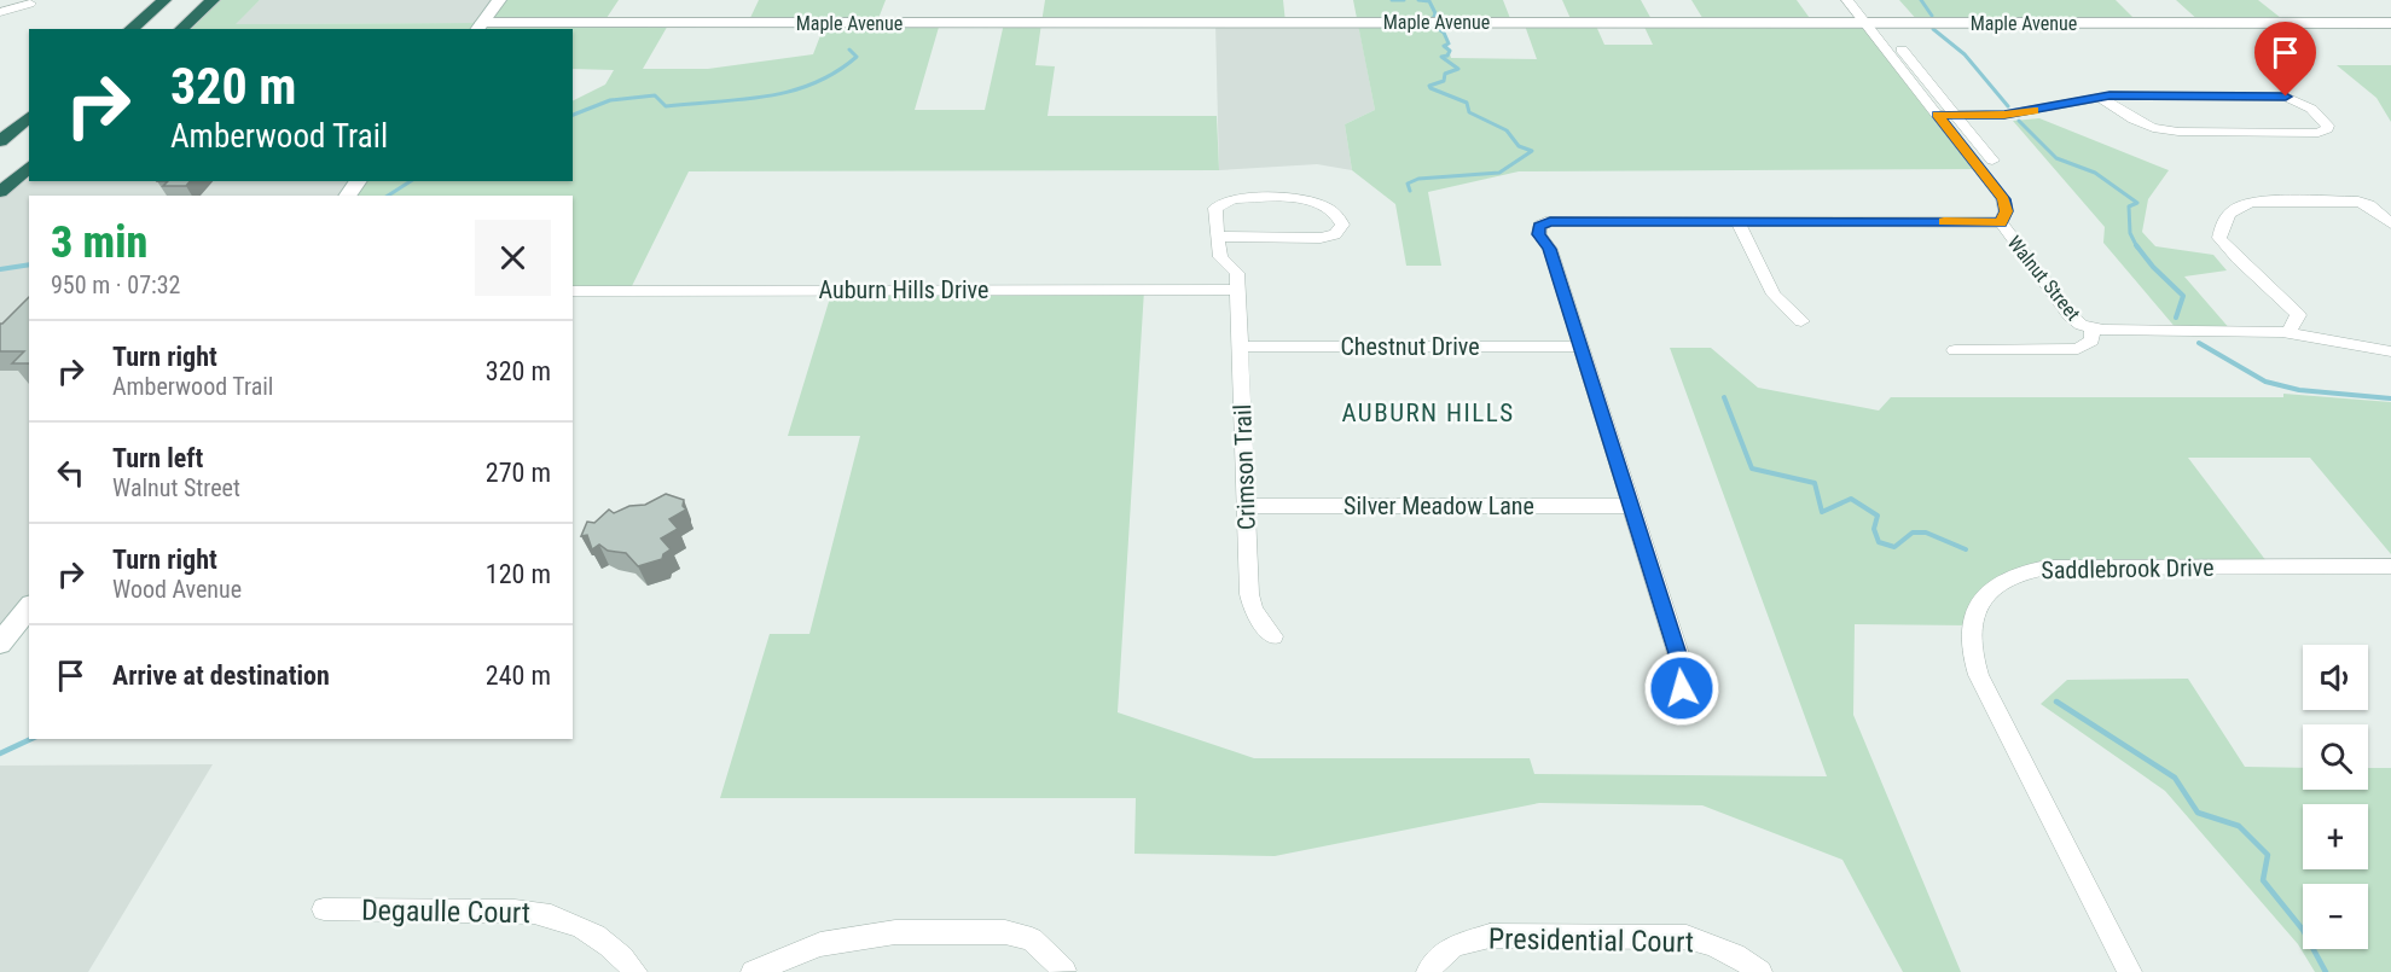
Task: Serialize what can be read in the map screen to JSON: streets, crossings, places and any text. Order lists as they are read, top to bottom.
{
  "streets": {
    "street": [
      "Maple Avenue",
      "Walnut Street",
      "Auburn Hills Drive",
      "Chestnut Drive",
      "Crimson Trail",
      "Silver Meadow Lane",
      "Saddlebrook Drive",
      "Degaulle Court",
      "Presidential Court"
    ]
  },
  "crossings": [
    ["Maple Avenue", "Walnut Street"],
    ["Auburn Hills Drive", "Crimson Trail"],
    ["Chestnut Drive", "Crimson Trail"],
    ["Crimson Trail", "Silver Meadow Lane"]
  ],
  "districts": ["AUBURN HILLS"],
  "page": {
    "turn": ["320 m", "Amberwood Trail"],
    "heading": ["3 min", "950 m · 07:32"],
    "list": [
      {
        "name": "Turn right",
        "note": "Amberwood Trail",
        "value": "320 m"
      },
      {
        "name": "Turn left",
        "note": "Walnut Street",
        "value": "270 m"
      },
      {
        "name": "Turn right",
        "note": "Wood Avenue",
        "value": "120 m"
      },
      {
        "name": "Arrive at destination",
        "value": "240 m"
      }
    ],
    "map_buttons": ["+", "−"]
  }
}
